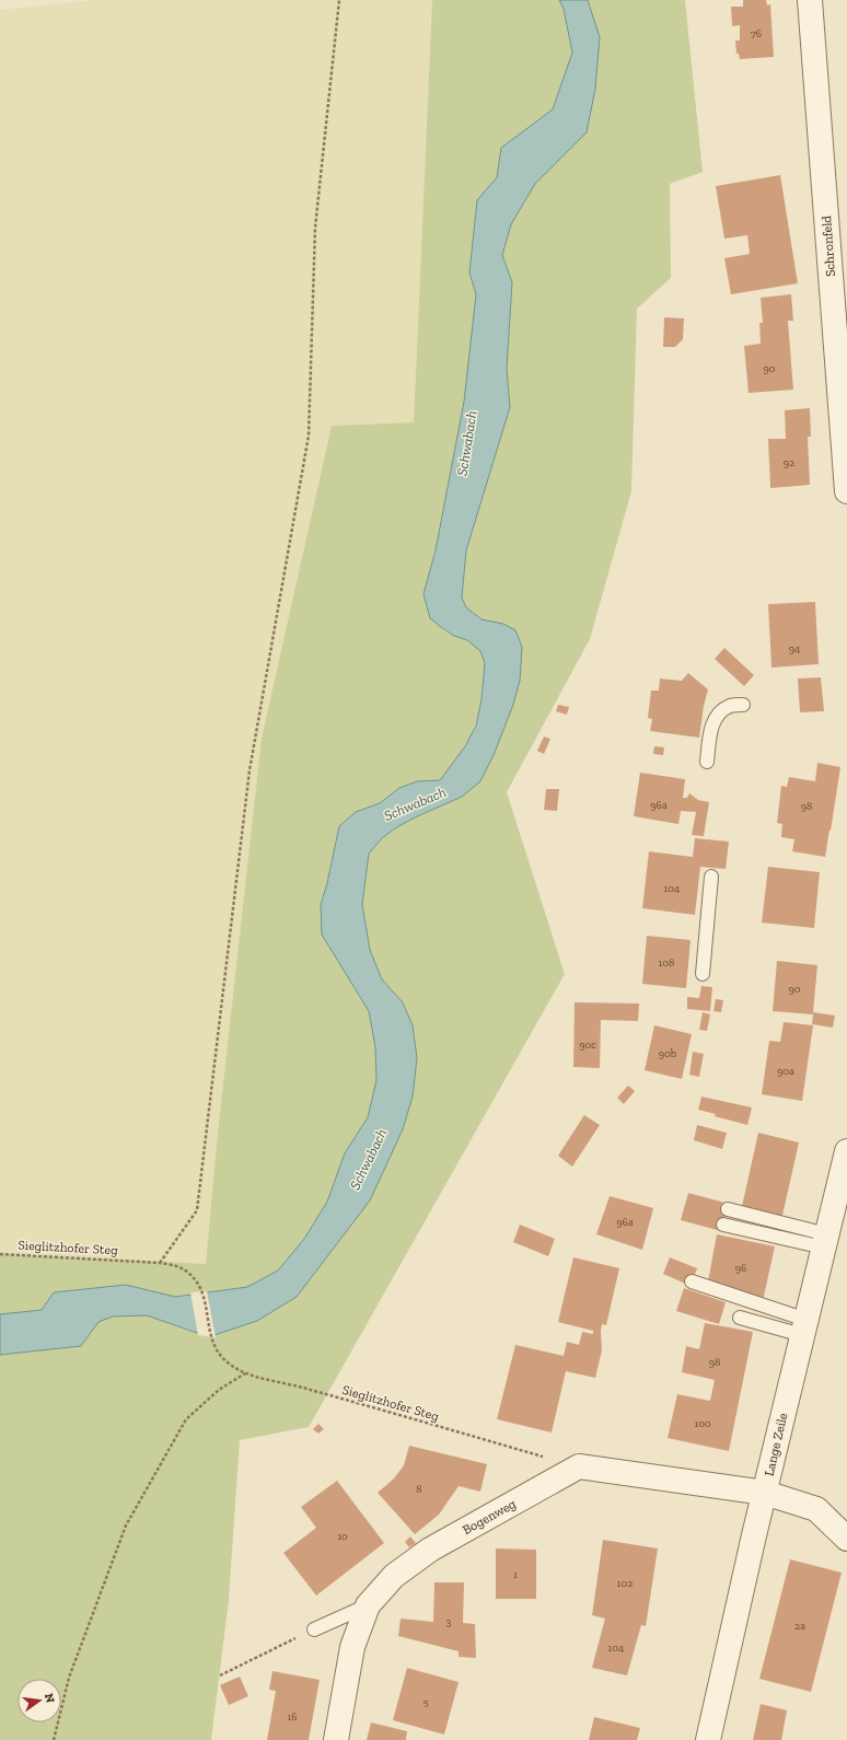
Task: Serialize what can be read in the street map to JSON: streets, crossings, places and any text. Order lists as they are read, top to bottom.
{
  "streets": {
    "street": ["Schronfeld", "Lange Zeile", "Bogenweg"],
    "path": ["Sieglitzhofer Steg"]
  },
  "crossings": [
    ["Sieglitzhofer Steg", "Bogenweg"]
  ],
  "water": ["Schwabach"],
  "house_numbers": [
    "76",
    "90",
    "92",
    "94",
    "96a",
    "98",
    "104",
    "108",
    "90",
    "90c",
    "90b",
    "90a",
    "96a",
    "96",
    "98",
    "100",
    "8",
    "10",
    "1",
    "102",
    "3",
    "2a",
    "104",
    "5",
    "16"
  ],
  "north": "right"
}
